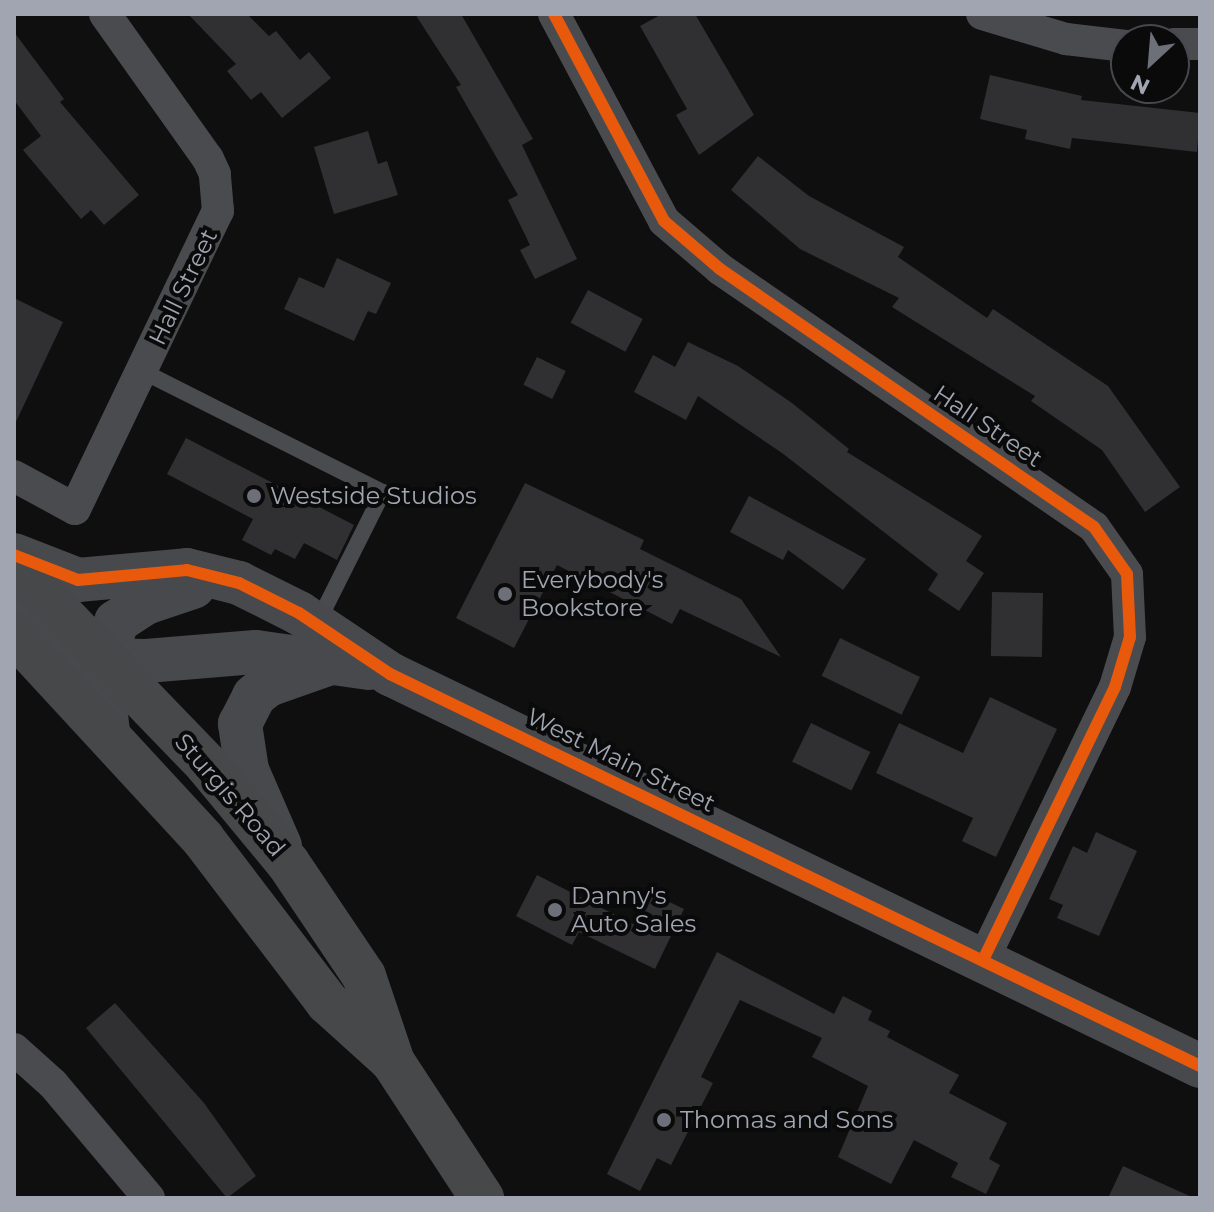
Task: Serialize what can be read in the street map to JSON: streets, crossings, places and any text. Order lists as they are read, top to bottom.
{
  "streets": {
    "main road": ["Sturgis Road"],
    "street": ["Hall Street", "West Main Street"]
  },
  "crossings": [
    ["Hall Street", "West Main Street"],
    ["West Main Street", "Sturgis Road"]
  ],
  "places": [
    "Westside Studios",
    "Everybody's Bookstore",
    "Danny's Auto Sales",
    "Thomas and Sons"
  ],
  "north": "bottom left"
}
